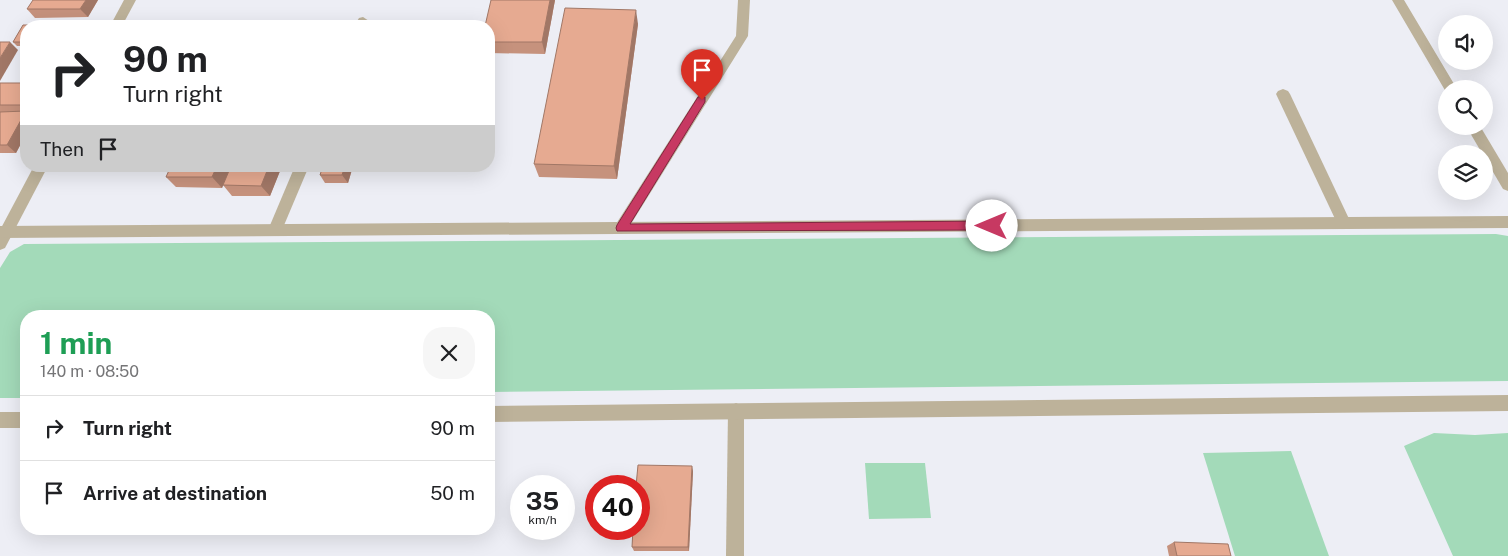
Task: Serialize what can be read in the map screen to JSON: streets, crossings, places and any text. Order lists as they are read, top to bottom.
{
  "page": {
    "turn": ["90 m", "Turn right"],
    "then": "Then",
    "heading": ["1 min", "140 m · 08:50"],
    "list": [
      {
        "name": "Turn right",
        "value": "90 m"
      },
      {
        "name": "Arrive at destination",
        "value": "50 m"
      }
    ],
    "speed": "35 km/h",
    "limit": "40"
  }
}
